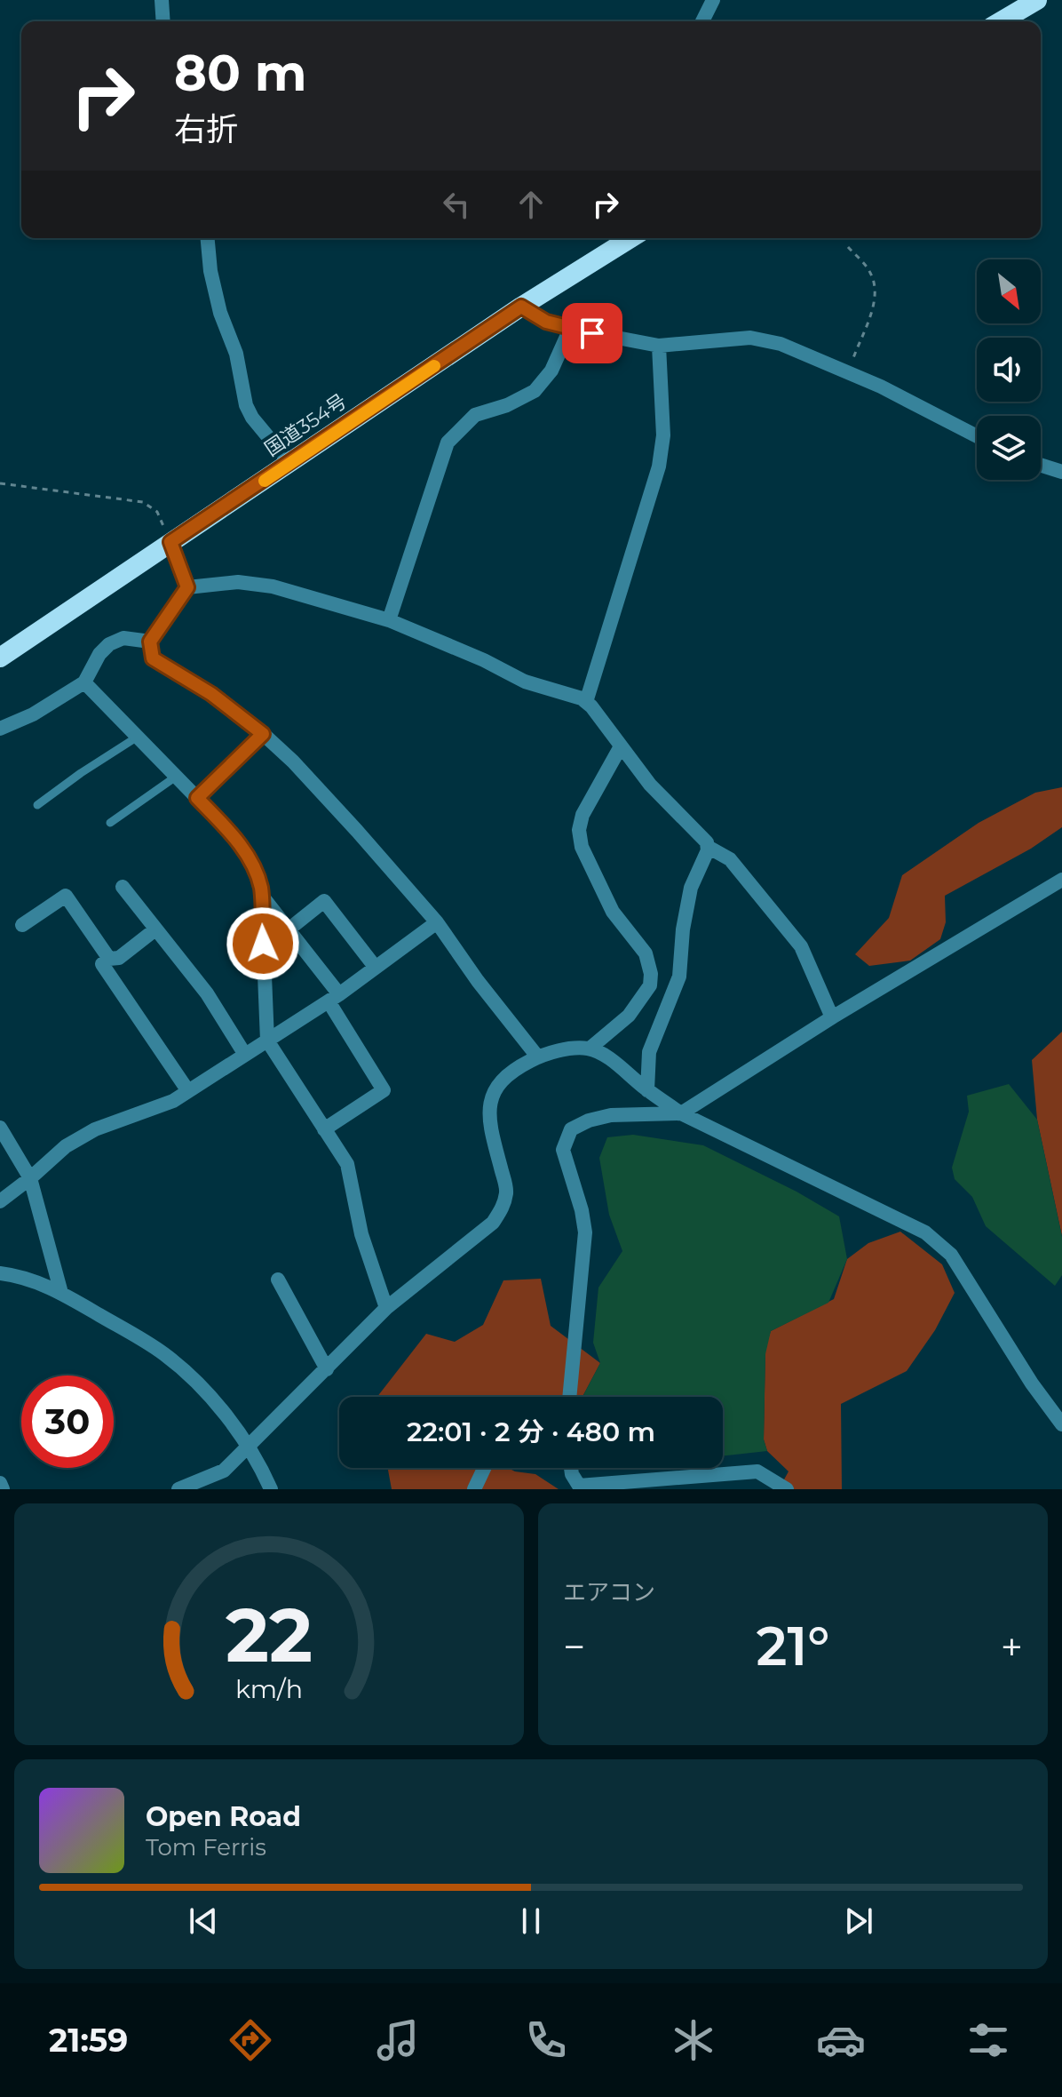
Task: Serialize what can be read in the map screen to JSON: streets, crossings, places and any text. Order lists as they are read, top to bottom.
{
  "streets": {
    "highway": ["国道354号"]
  },
  "north": "bottom right",
  "page": {
    "turn": ["80 m", "右折"],
    "limit": "30",
    "trip": "22:01 · 2 分 · 480 m",
    "tile": "エアコン",
    "heat": ["−", "21°", "+"],
    "song": ["Open Road", "Tom Ferris"],
    "tabs": "21:59",
    "gauge": ["22", "km/h"]
  }
}
